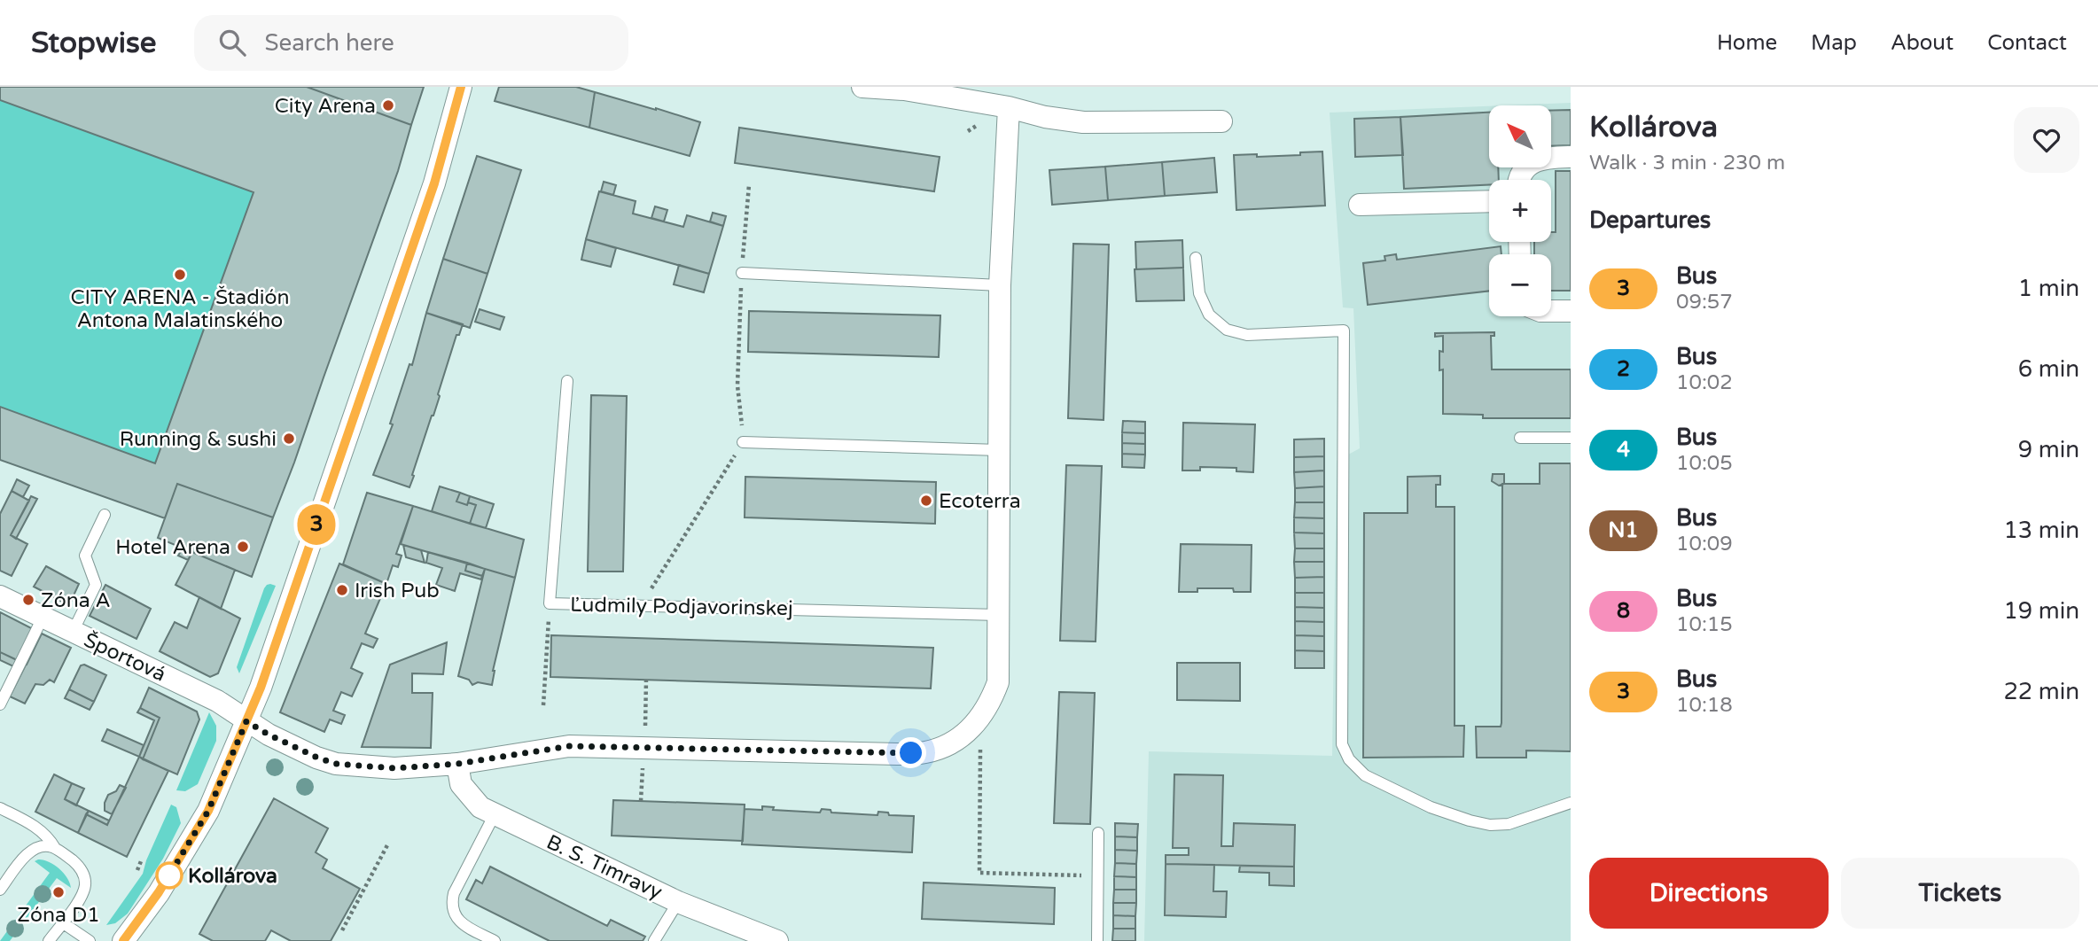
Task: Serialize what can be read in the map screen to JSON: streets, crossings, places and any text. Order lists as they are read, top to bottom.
{
  "streets": {
    "street": ["Športová", "B. S. Timravy"],
    "lane": ["Ľudmily Podjavorinskej"]
  },
  "places": [
    "City Arena",
    "CITY ARENA - Štadión Antona Malatinského",
    "Running & sushi",
    "Ecoterra",
    "Hotel Arena",
    "Irish Pub",
    "Zóna A",
    "Kollárova",
    "Zóna D1"
  ],
  "lines": ["bus line 3"],
  "north": "top left",
  "page": {
    "header": "Stopwise",
    "search": "Search here",
    "nav": [
      "Home",
      "Map",
      "About",
      "Contact"
    ],
    "on_map": "3",
    "heading": [
      ["Kollárova", "Walk · 3 min · 230 m"],
      "Departures"
    ],
    "map_buttons": ["+", "−"],
    "list": [
      {
        "mark": "3",
        "name": "Bus",
        "note": "09:57",
        "value": "1 min"
      },
      {
        "mark": "2",
        "name": "Bus",
        "note": "10:02",
        "value": "6 min"
      },
      {
        "mark": "4",
        "name": "Bus",
        "note": "10:05",
        "value": "9 min"
      },
      {
        "mark": "N1",
        "name": "Bus",
        "note": "10:09",
        "value": "13 min"
      },
      {
        "mark": "8",
        "name": "Bus",
        "note": "10:15",
        "value": "19 min"
      },
      {
        "mark": "3",
        "name": "Bus",
        "note": "10:18",
        "value": "22 min"
      }
    ],
    "buttons": ["Directions", "Tickets"]
  }
}
